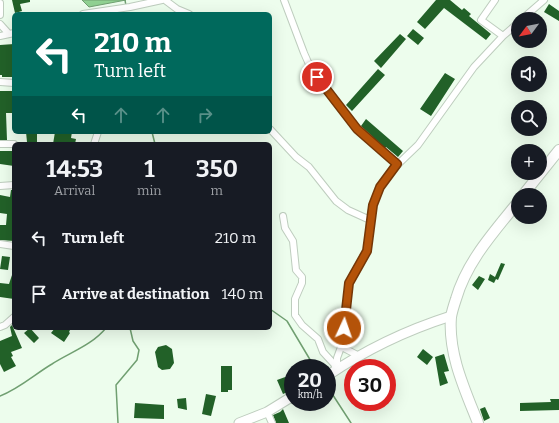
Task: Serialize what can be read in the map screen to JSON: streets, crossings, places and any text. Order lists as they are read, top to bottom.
{
  "north": "bottom left",
  "page": {
    "map_buttons": ["+", "−"],
    "turn": ["210 m", "Turn left"],
    "eta": [
      "14:53",
      "Arrival",
      "1",
      "min",
      "350",
      "m"
    ],
    "list": [
      {
        "name": "Turn left",
        "value": "210 m"
      },
      {
        "name": "Arrive at destination",
        "value": "140 m"
      }
    ],
    "speed": "20 km/h",
    "limit": "30"
  }
}
